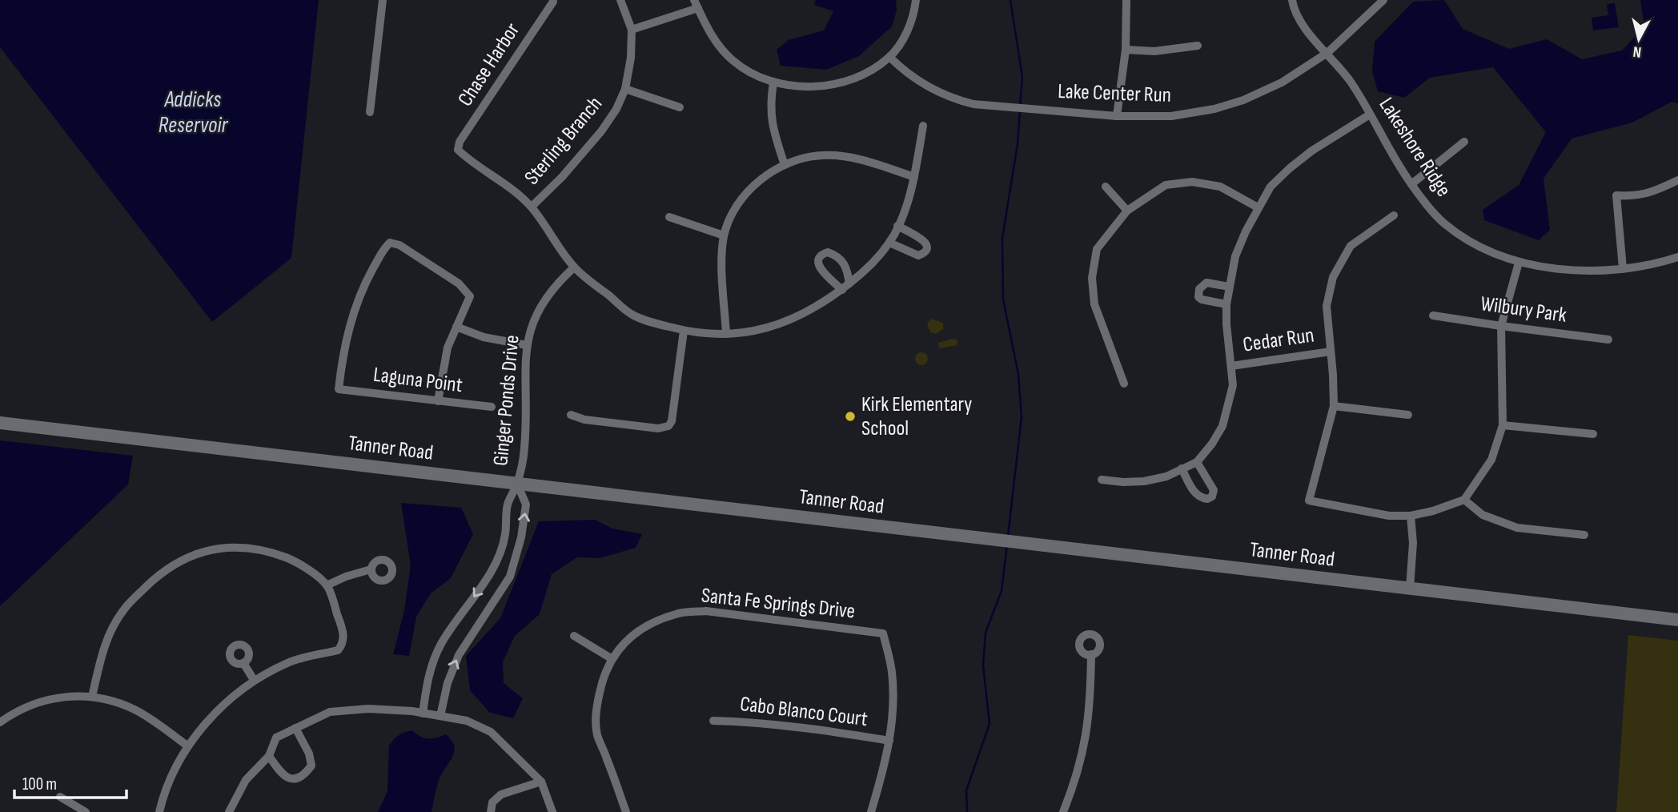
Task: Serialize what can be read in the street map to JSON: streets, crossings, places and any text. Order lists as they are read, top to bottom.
{
  "streets": {
    "main road": ["Tanner Road"],
    "street": [
      "Chase Harbor",
      "Lake Center Run",
      "Sterling Branch",
      "Lakeshore Ridge",
      "Wilbury Park",
      "Cedar Run",
      "Laguna Point",
      "Ginger Ponds Drive",
      "Santa Fe Springs Drive",
      "Cabo Blanco Court"
    ]
  },
  "crossings": [
    ["Chase Harbor", "Sterling Branch"],
    ["Lake Center Run", "Lakeshore Ridge"],
    ["Ginger Ponds Drive", "Tanner Road"],
    ["Santa Fe Springs Drive", "Cabo Blanco Court"]
  ],
  "water": ["Addicks Reservoir"],
  "places": ["Kirk Elementary School"],
  "scale_bar": "100 m",
  "north": "bottom"
}
